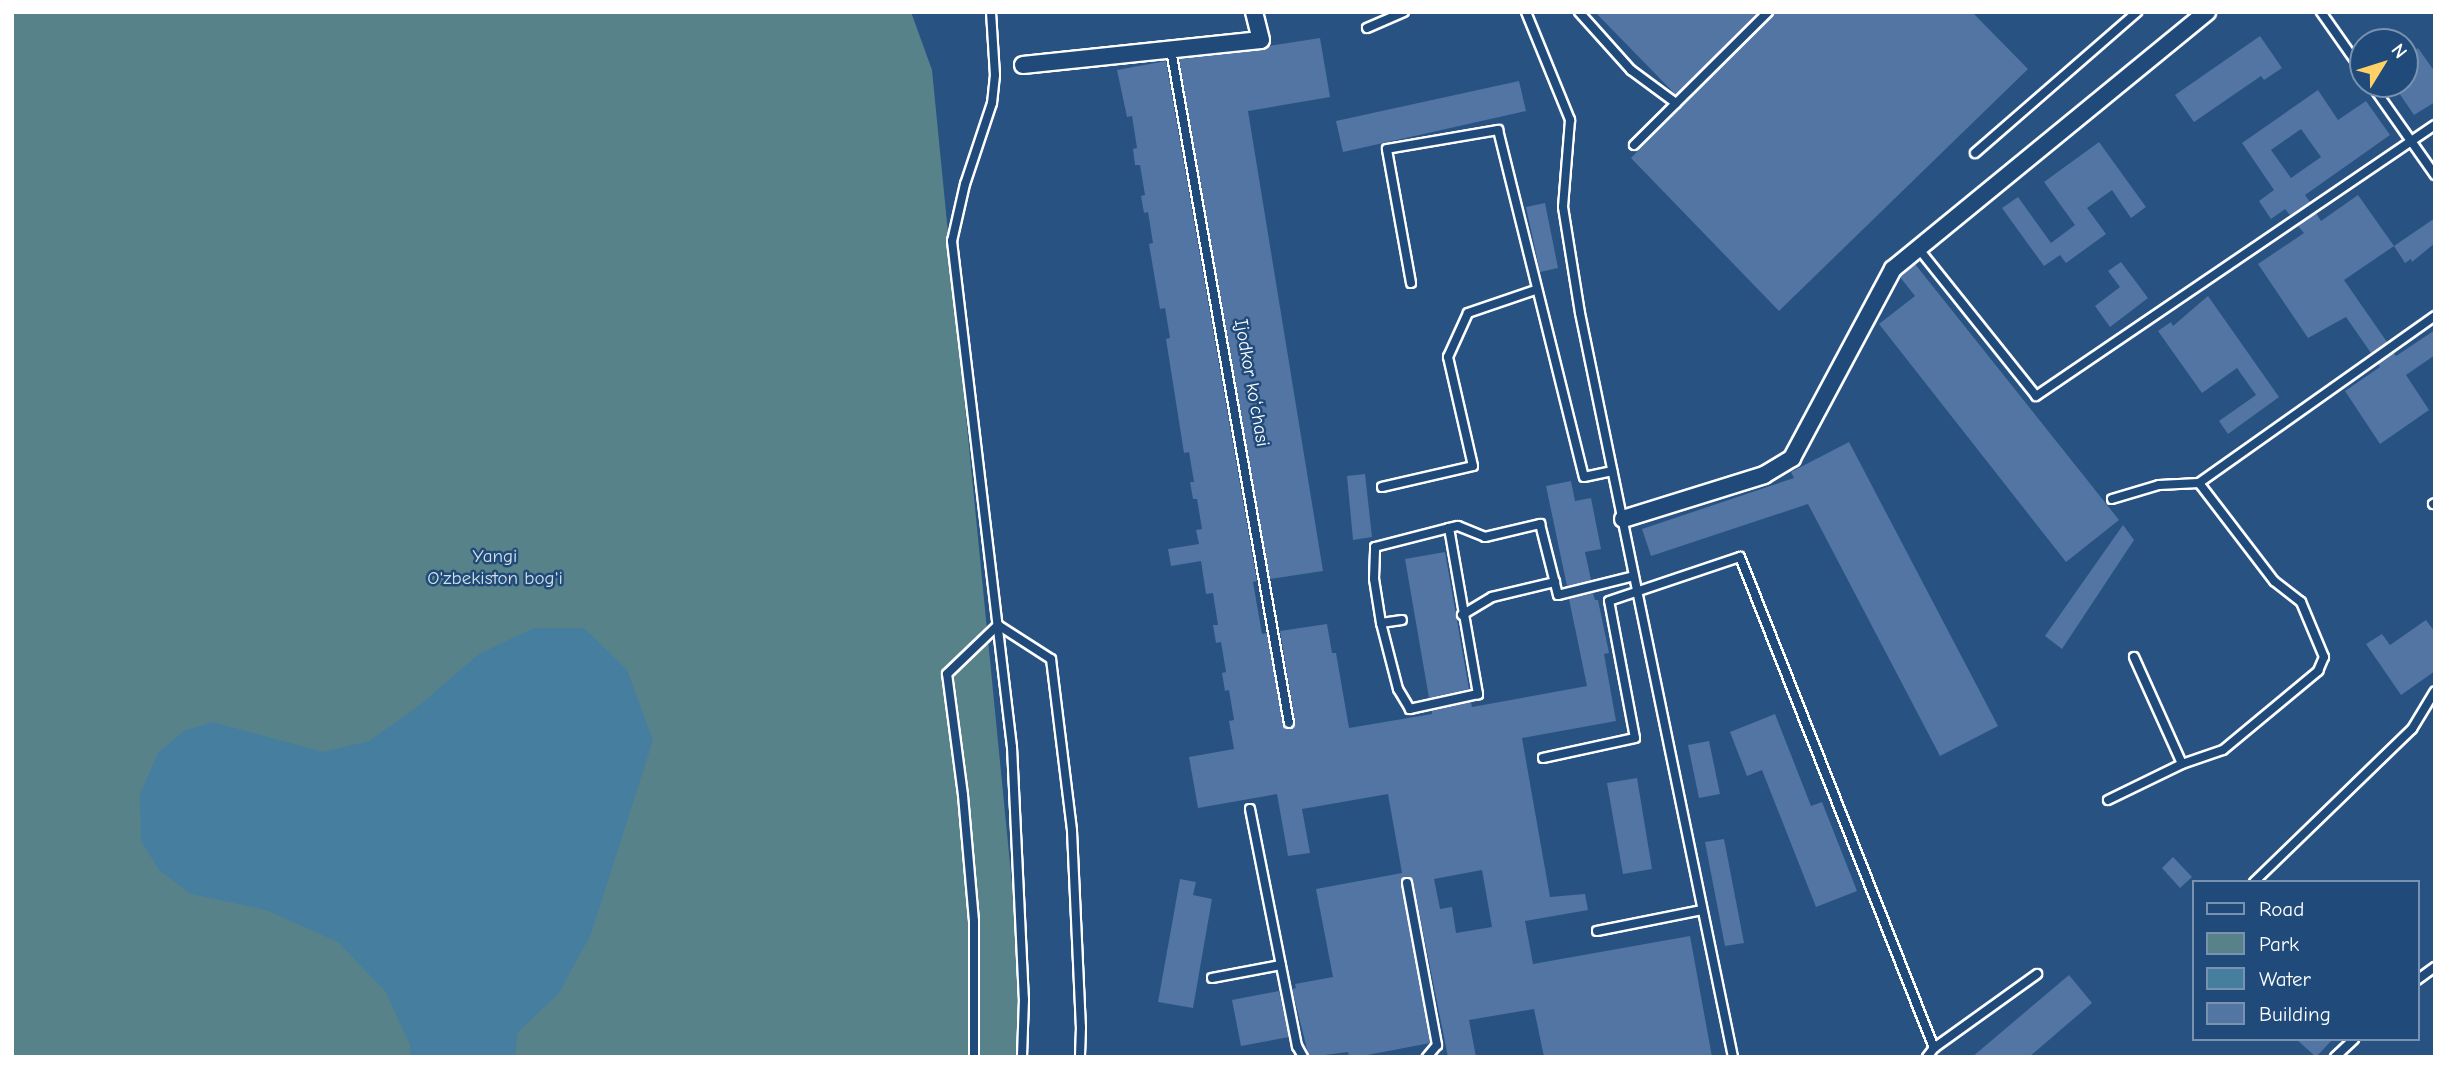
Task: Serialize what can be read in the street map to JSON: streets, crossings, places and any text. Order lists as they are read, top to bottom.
{
  "streets": {
    "lane": ["Ijodkor koʻchasi"]
  },
  "parks": ["Yangi O'zbekiston bog'i"],
  "legend": [
    "Road",
    "Park",
    "Water",
    "Building"
  ],
  "north": "top right"
}
